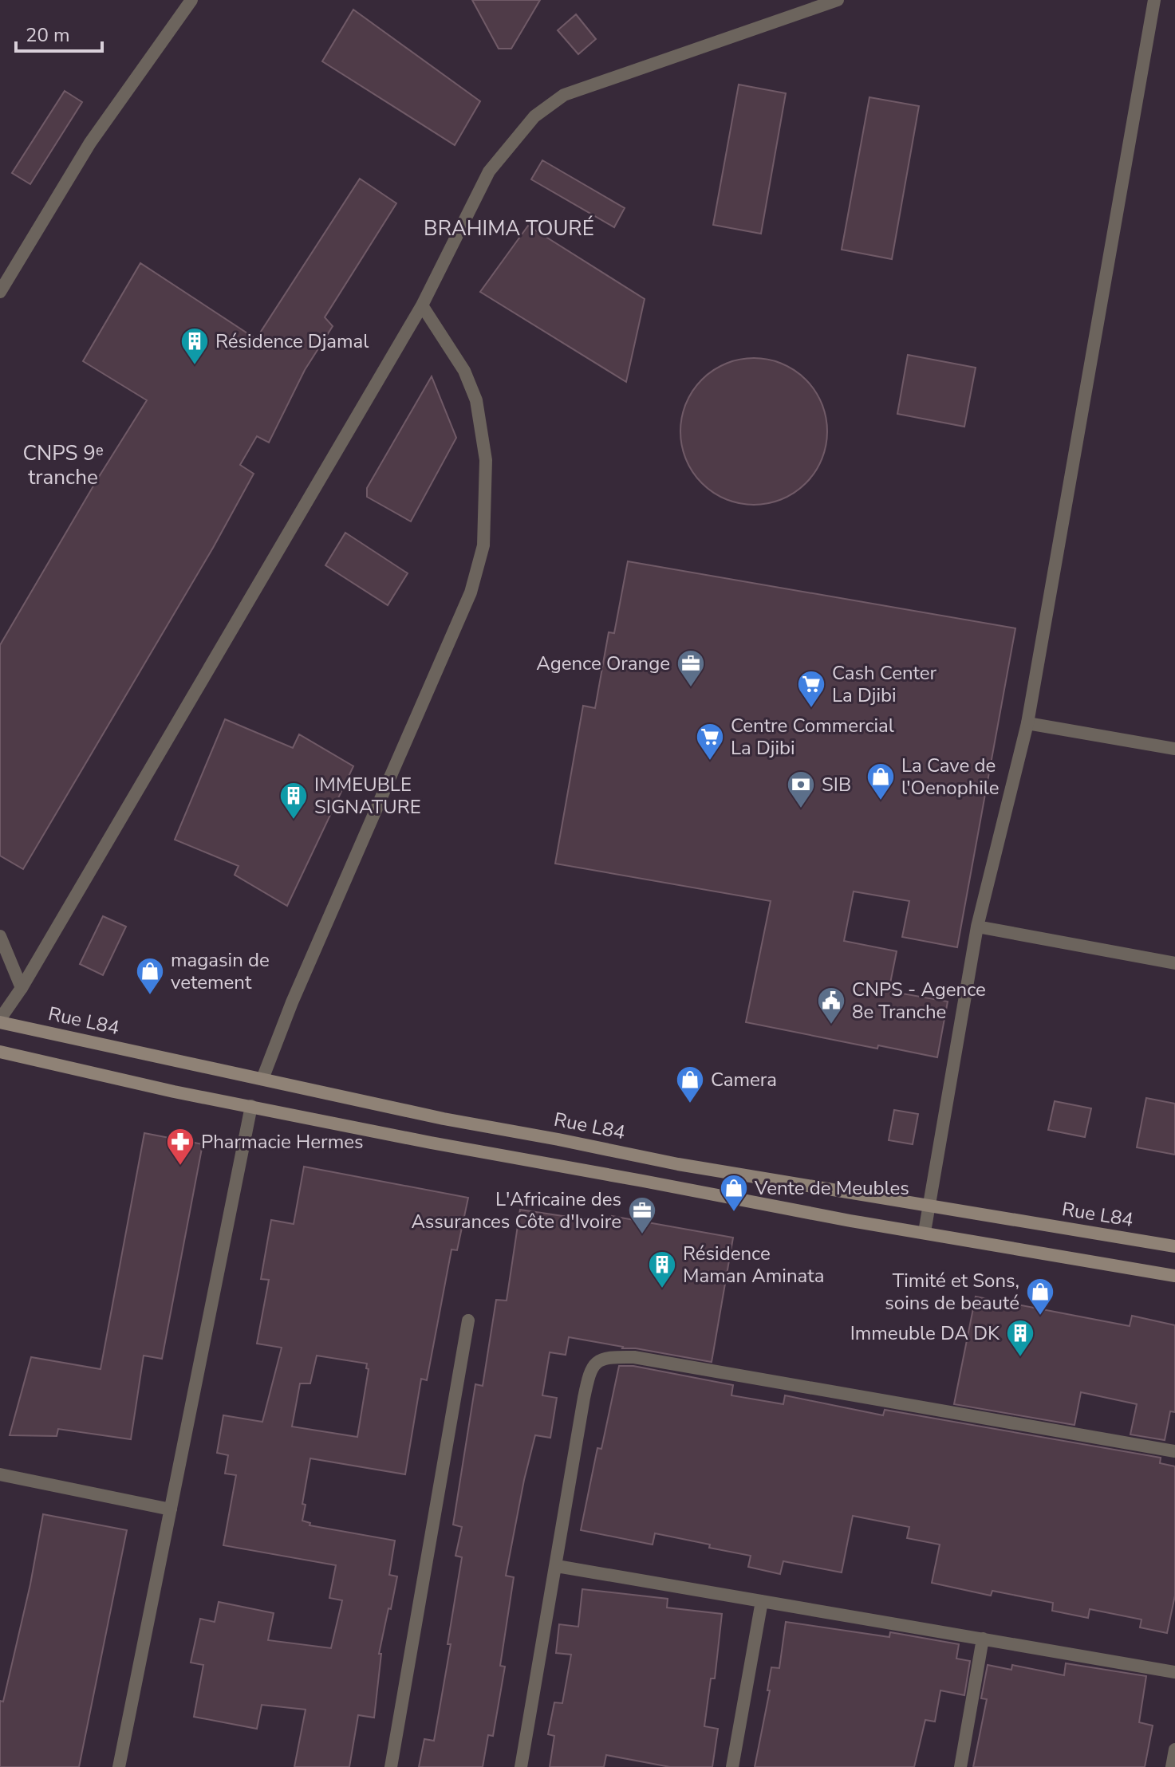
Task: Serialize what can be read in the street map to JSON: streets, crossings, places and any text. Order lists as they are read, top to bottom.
{
  "streets": {
    "street": ["Rue L84"]
  },
  "districts": ["BRAHIMA TOURÉ", "CNPS 9ᵉ tranche"],
  "places": {
    "building": [
      "Résidence Djamal",
      "IMMEUBLE SIGNATURE",
      "Résidence Maman Aminata",
      "Immeuble DA DK"
    ],
    "office": ["Agence Orange", "L'Africaine des Assurances Côte d'Ivoire"],
    "supermarket": ["Cash Center La Djibi", "Centre Commercial La Djibi"],
    "shop": [
      "La Cave de l'Oenophile",
      "magasin de vetement",
      "Camera",
      "Vente de Meubles",
      "Timité et Sons, soins de beauté"
    ],
    "bank": ["SIB"],
    "public building": ["CNPS - Agence 8e Tranche"],
    "pharmacy": ["Pharmacie Hermes"]
  },
  "scale_bar": "20 m"
}
